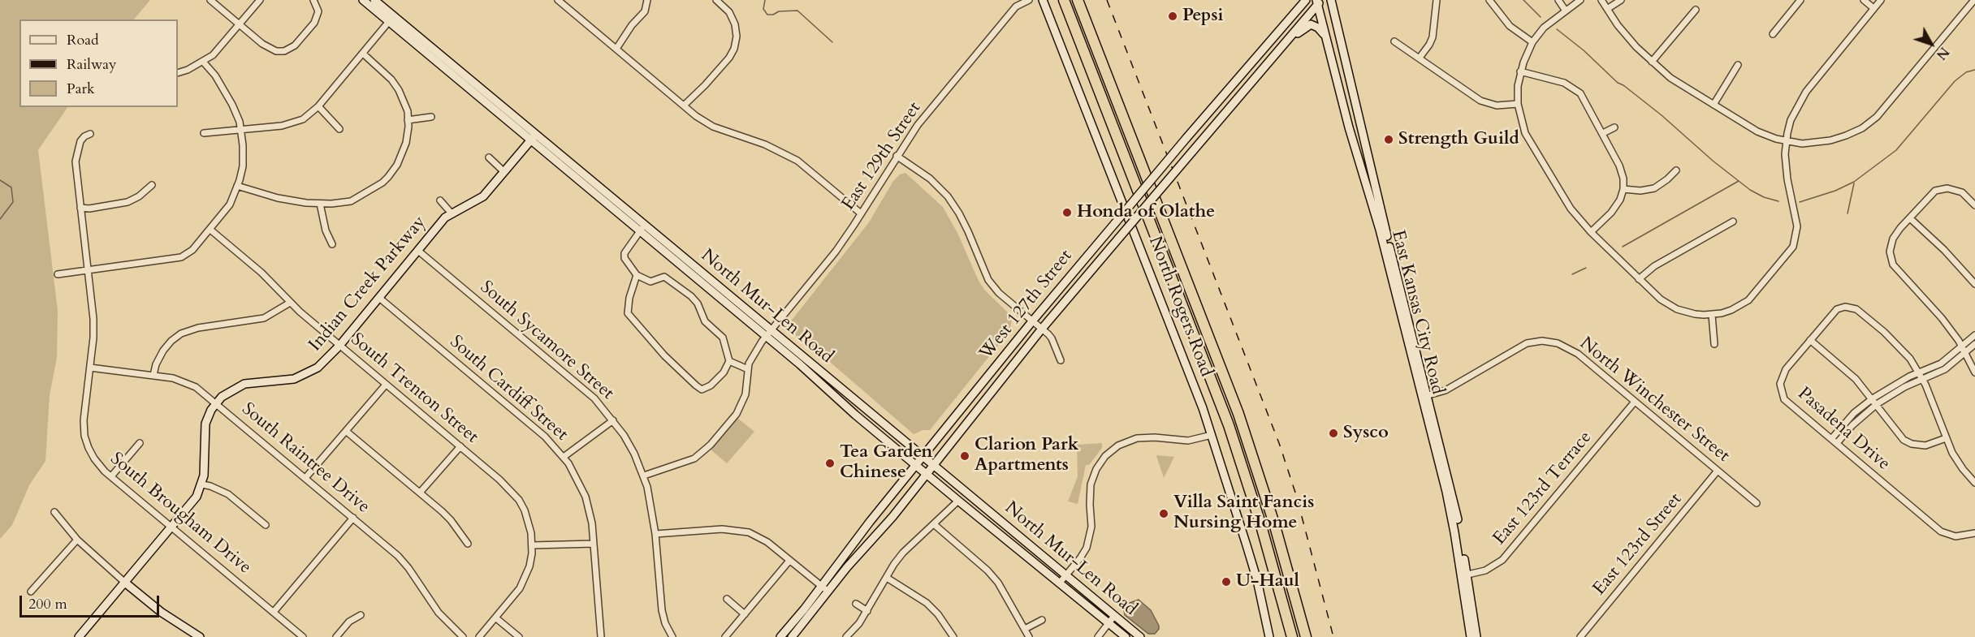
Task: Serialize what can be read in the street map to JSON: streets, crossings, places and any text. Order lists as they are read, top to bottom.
{
  "streets": {
    "main road": [
      "Indian Creek Parkway",
      "West 127th Street",
      "North Mur-Len Road",
      "North Rogers Road",
      "East Kansas City Road"
    ],
    "street": [
      "East 129th Street",
      "South Sycamore Street",
      "South Trenton Street",
      "South Cardiff Street",
      "North Winchester Street",
      "Pasadena Drive",
      "South Raintree Drive",
      "East 123rd Terrace",
      "South Brougham Drive",
      "East 123rd Street"
    ]
  },
  "crossings": [
    ["East 129th Street", "North Mur-Len Road"],
    ["Indian Creek Parkway", "North Mur-Len Road"],
    ["Indian Creek Parkway", "South Sycamore Street"],
    ["Indian Creek Parkway", "South Trenton Street"],
    ["Indian Creek Parkway", "South Cardiff Street"],
    ["Indian Creek Parkway", "South Raintree Drive"],
    ["Indian Creek Parkway", "South Brougham Drive"],
    ["West 127th Street", "North Mur-Len Road"],
    ["West 127th Street", "East Kansas City Road"],
    ["East Kansas City Road", "North Winchester Street"],
    ["East Kansas City Road", "East 123rd Terrace"],
    ["North Winchester Street", "East 123rd Terrace"],
    ["North Winchester Street", "East 123rd Street"],
    ["South Raintree Drive", "South Brougham Drive"]
  ],
  "places": [
    "Pepsi",
    "Strength Guild",
    "Honda of Olathe",
    "Sysco",
    "Clarion Park Apartments",
    "Tea Garden Chinese",
    "Villa Saint Fancis Nursing Home",
    "U-Haul"
  ],
  "legend": ["Road", "Railway", "Park"],
  "scale_bar": "200 m",
  "north": "bottom right"
}
